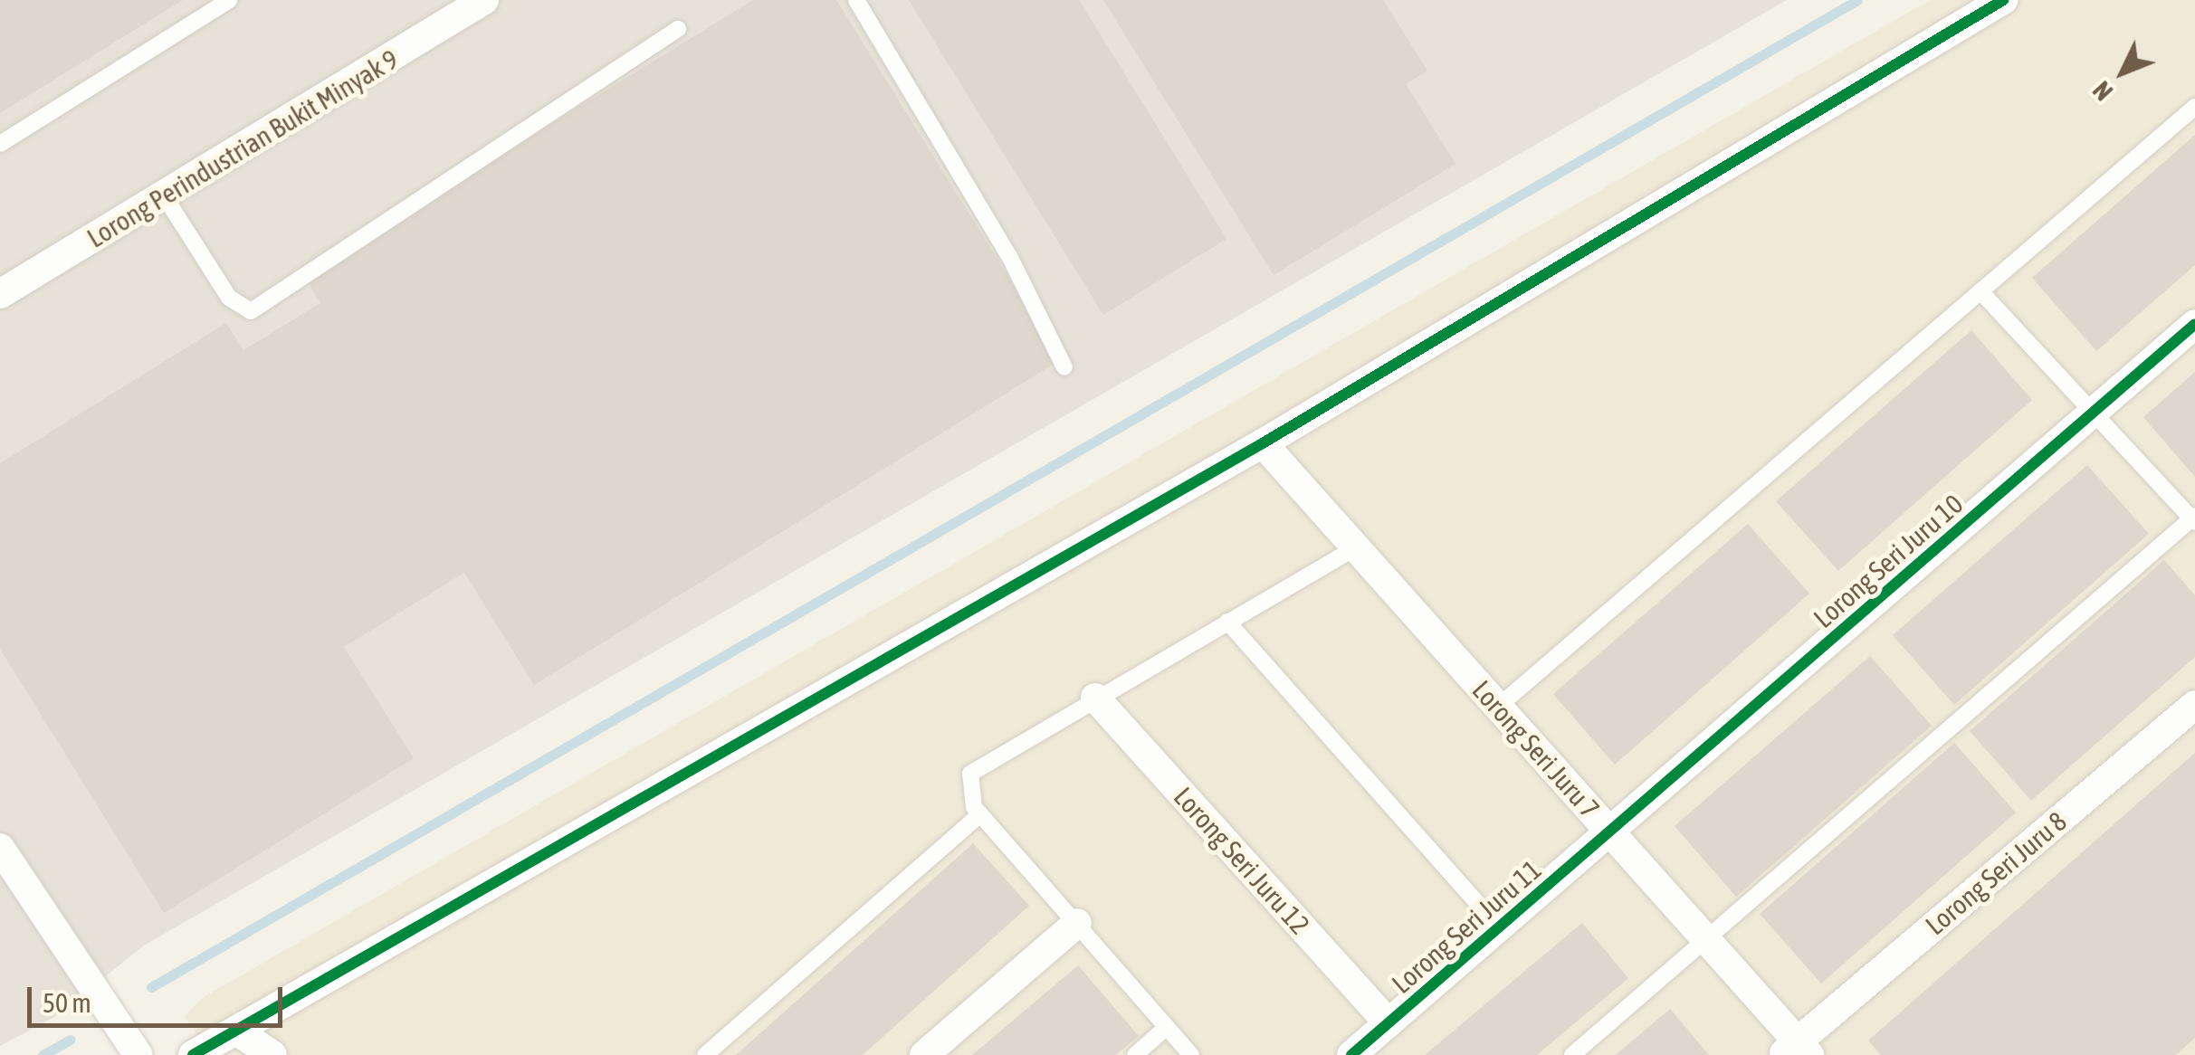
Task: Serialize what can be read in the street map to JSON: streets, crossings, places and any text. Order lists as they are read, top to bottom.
{
  "streets": {
    "street": [
      "Lorong Perindustrian Bukit Minyak 9",
      "Lorong Seri Juru 10",
      "Lorong Seri Juru 7",
      "Lorong Seri Juru 12",
      "Lorong Seri Juru 8",
      "Lorong Seri Juru 11"
    ]
  },
  "crossings": [
    ["Lorong Seri Juru 10", "Lorong Seri Juru 7"],
    ["Lorong Seri Juru 10", "Lorong Seri Juru 11"],
    ["Lorong Seri Juru 7", "Lorong Seri Juru 8"],
    ["Lorong Seri Juru 7", "Lorong Seri Juru 11"],
    ["Lorong Seri Juru 12", "Lorong Seri Juru 11"]
  ],
  "scale_bar": "50 m",
  "north": "bottom left"
}
